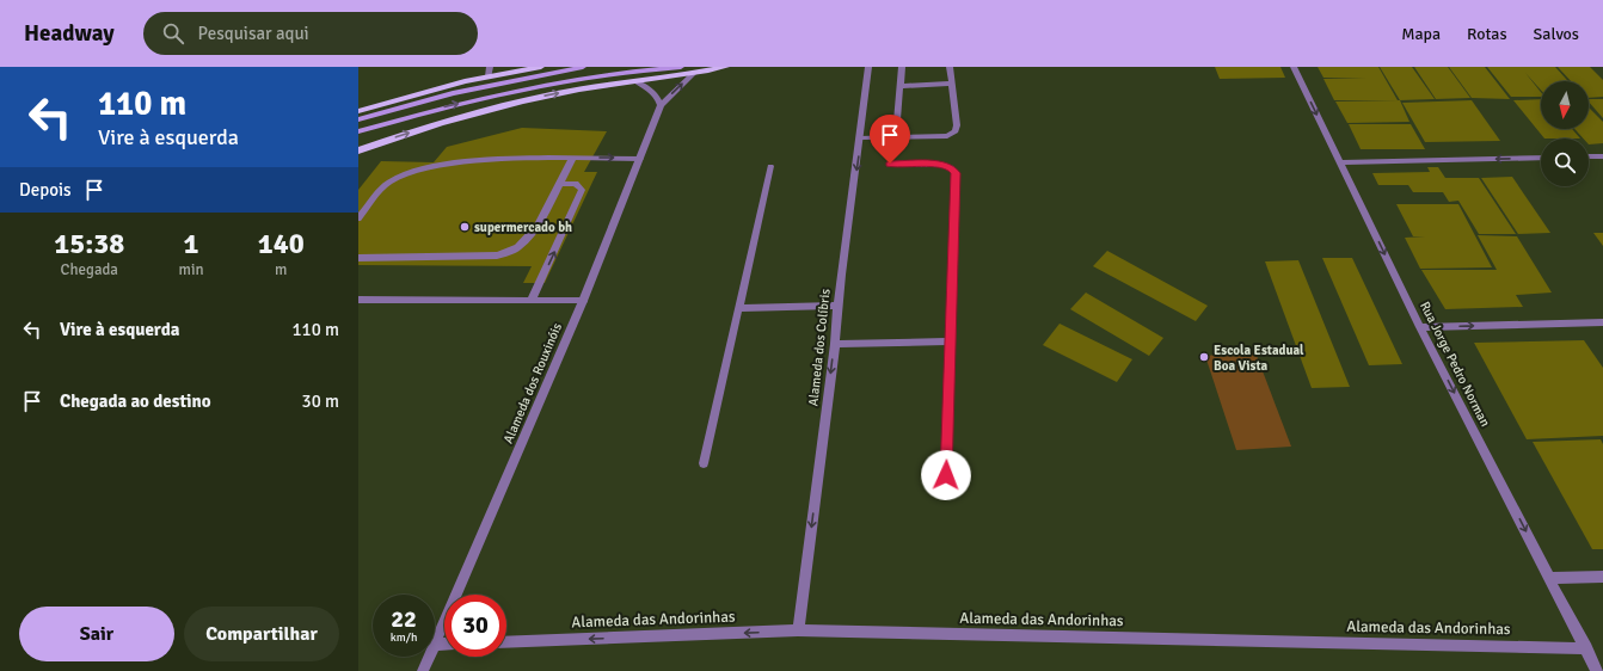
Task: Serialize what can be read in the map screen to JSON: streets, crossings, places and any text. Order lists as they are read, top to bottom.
{
  "streets": {
    "street": [
      "Alameda dos Colíbris",
      "Rua Jorge Pedro Norman",
      "Alameda dos Rouxinóis",
      "Alameda das Andorinhas"
    ]
  },
  "crossings": [
    ["Alameda dos Colíbris", "Alameda das Andorinhas"],
    ["Rua Jorge Pedro Norman", "Alameda das Andorinhas"]
  ],
  "one_way": ["Alameda dos Colíbris", "Rua Jorge Pedro Norman"],
  "places": ["supermercado bh", "Escola Estadual Boa Vista"],
  "north": "bottom",
  "page": {
    "header": "Headway",
    "search": "Pesquisar aqui",
    "nav": ["Mapa", "Rotas", "Salvos"],
    "turn": ["110 m", "Vire à esquerda"],
    "then": "Depois",
    "eta": [
      "15:38",
      "Chegada",
      "1",
      "min",
      "140",
      "m"
    ],
    "list": [
      {
        "name": "Vire à esquerda",
        "value": "110 m"
      },
      {
        "name": "Chegada ao destino",
        "value": "30 m"
      }
    ],
    "speed": "22 km/h",
    "limit": "30",
    "buttons": ["Sair", "Compartilhar"]
  }
}
